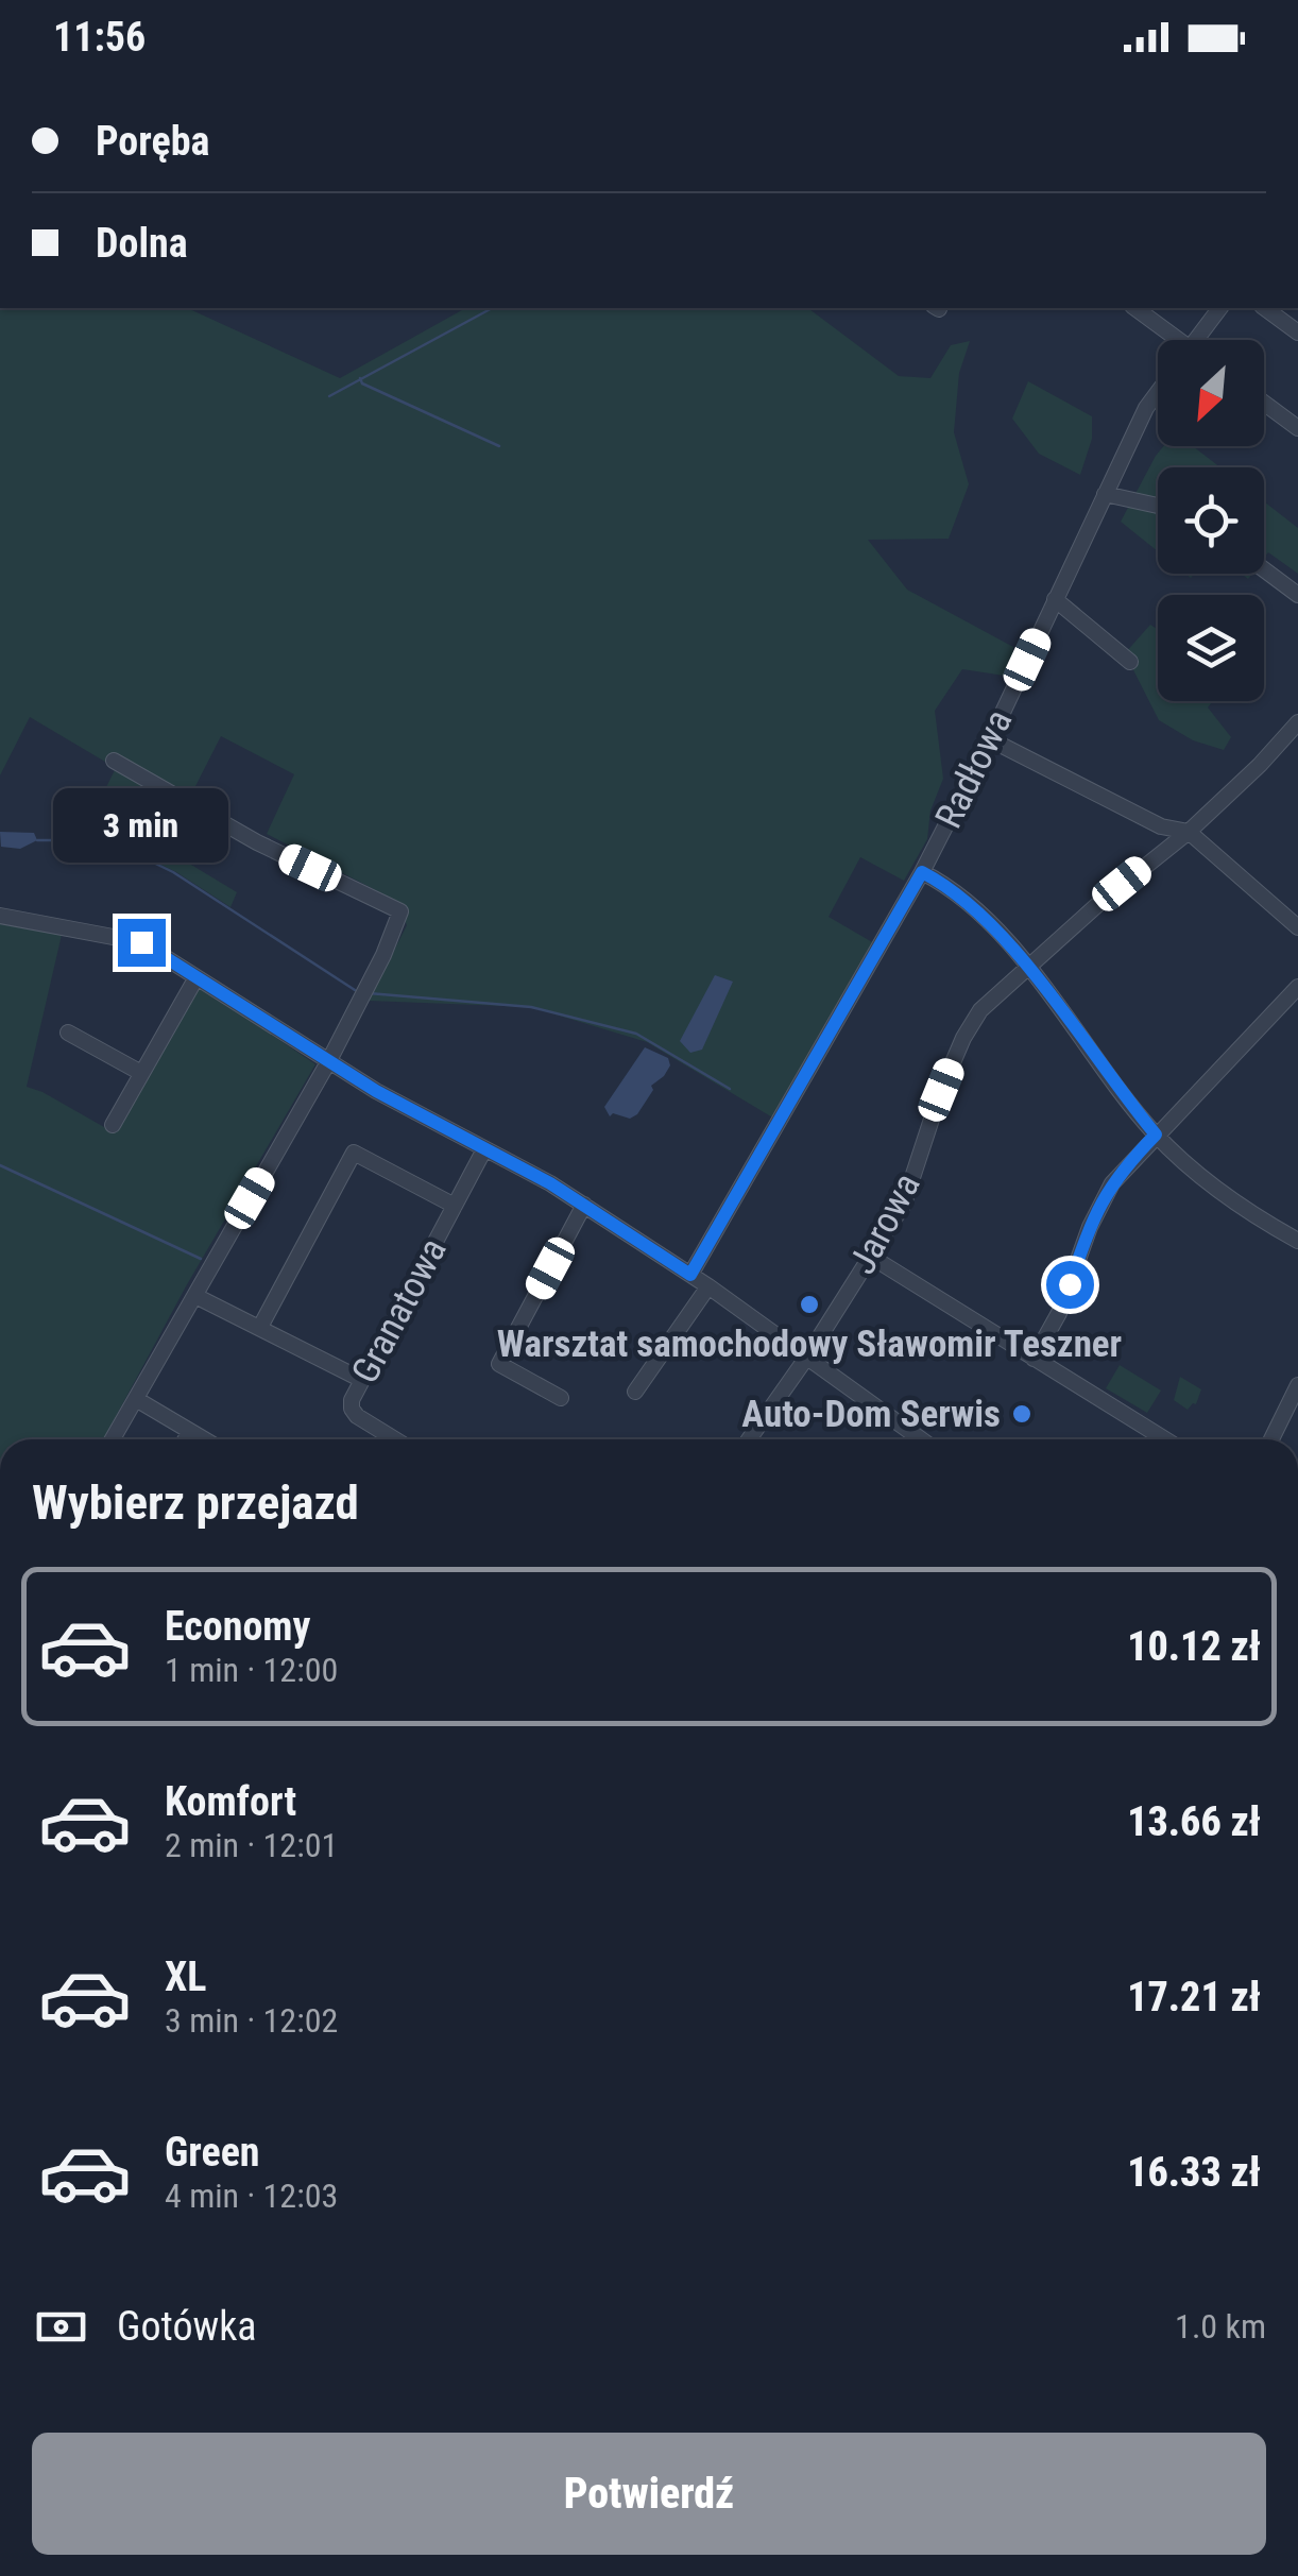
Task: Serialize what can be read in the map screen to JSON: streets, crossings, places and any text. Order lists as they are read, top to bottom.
{
  "streets": {
    "street": ["Radłowa", "Jarowa", "Granatowa"]
  },
  "places": ["Warsztat samochodowy Sławomir Teszner", "Auto-Dom Serwis"],
  "north": "bottom left",
  "page": {
    "status": "11:56",
    "banner": ["Poręba", "Dolna"],
    "bubble": "3 min",
    "heading": "Wybierz przejazd",
    "list": [
      {
        "name": "Economy",
        "note": "1 min · 12:00",
        "value": "10.12 zł"
      },
      {
        "name": "Komfort",
        "note": "2 min · 12:01",
        "value": "13.66 zł"
      },
      {
        "name": "XL",
        "note": "3 min · 12:02",
        "value": "17.21 zł"
      },
      {
        "name": "Green",
        "note": "4 min · 12:03",
        "value": "16.33 zł"
      }
    ],
    "pay": ["Gotówka", "1.0 km"],
    "buttons": "Potwierdź"
  }
}
